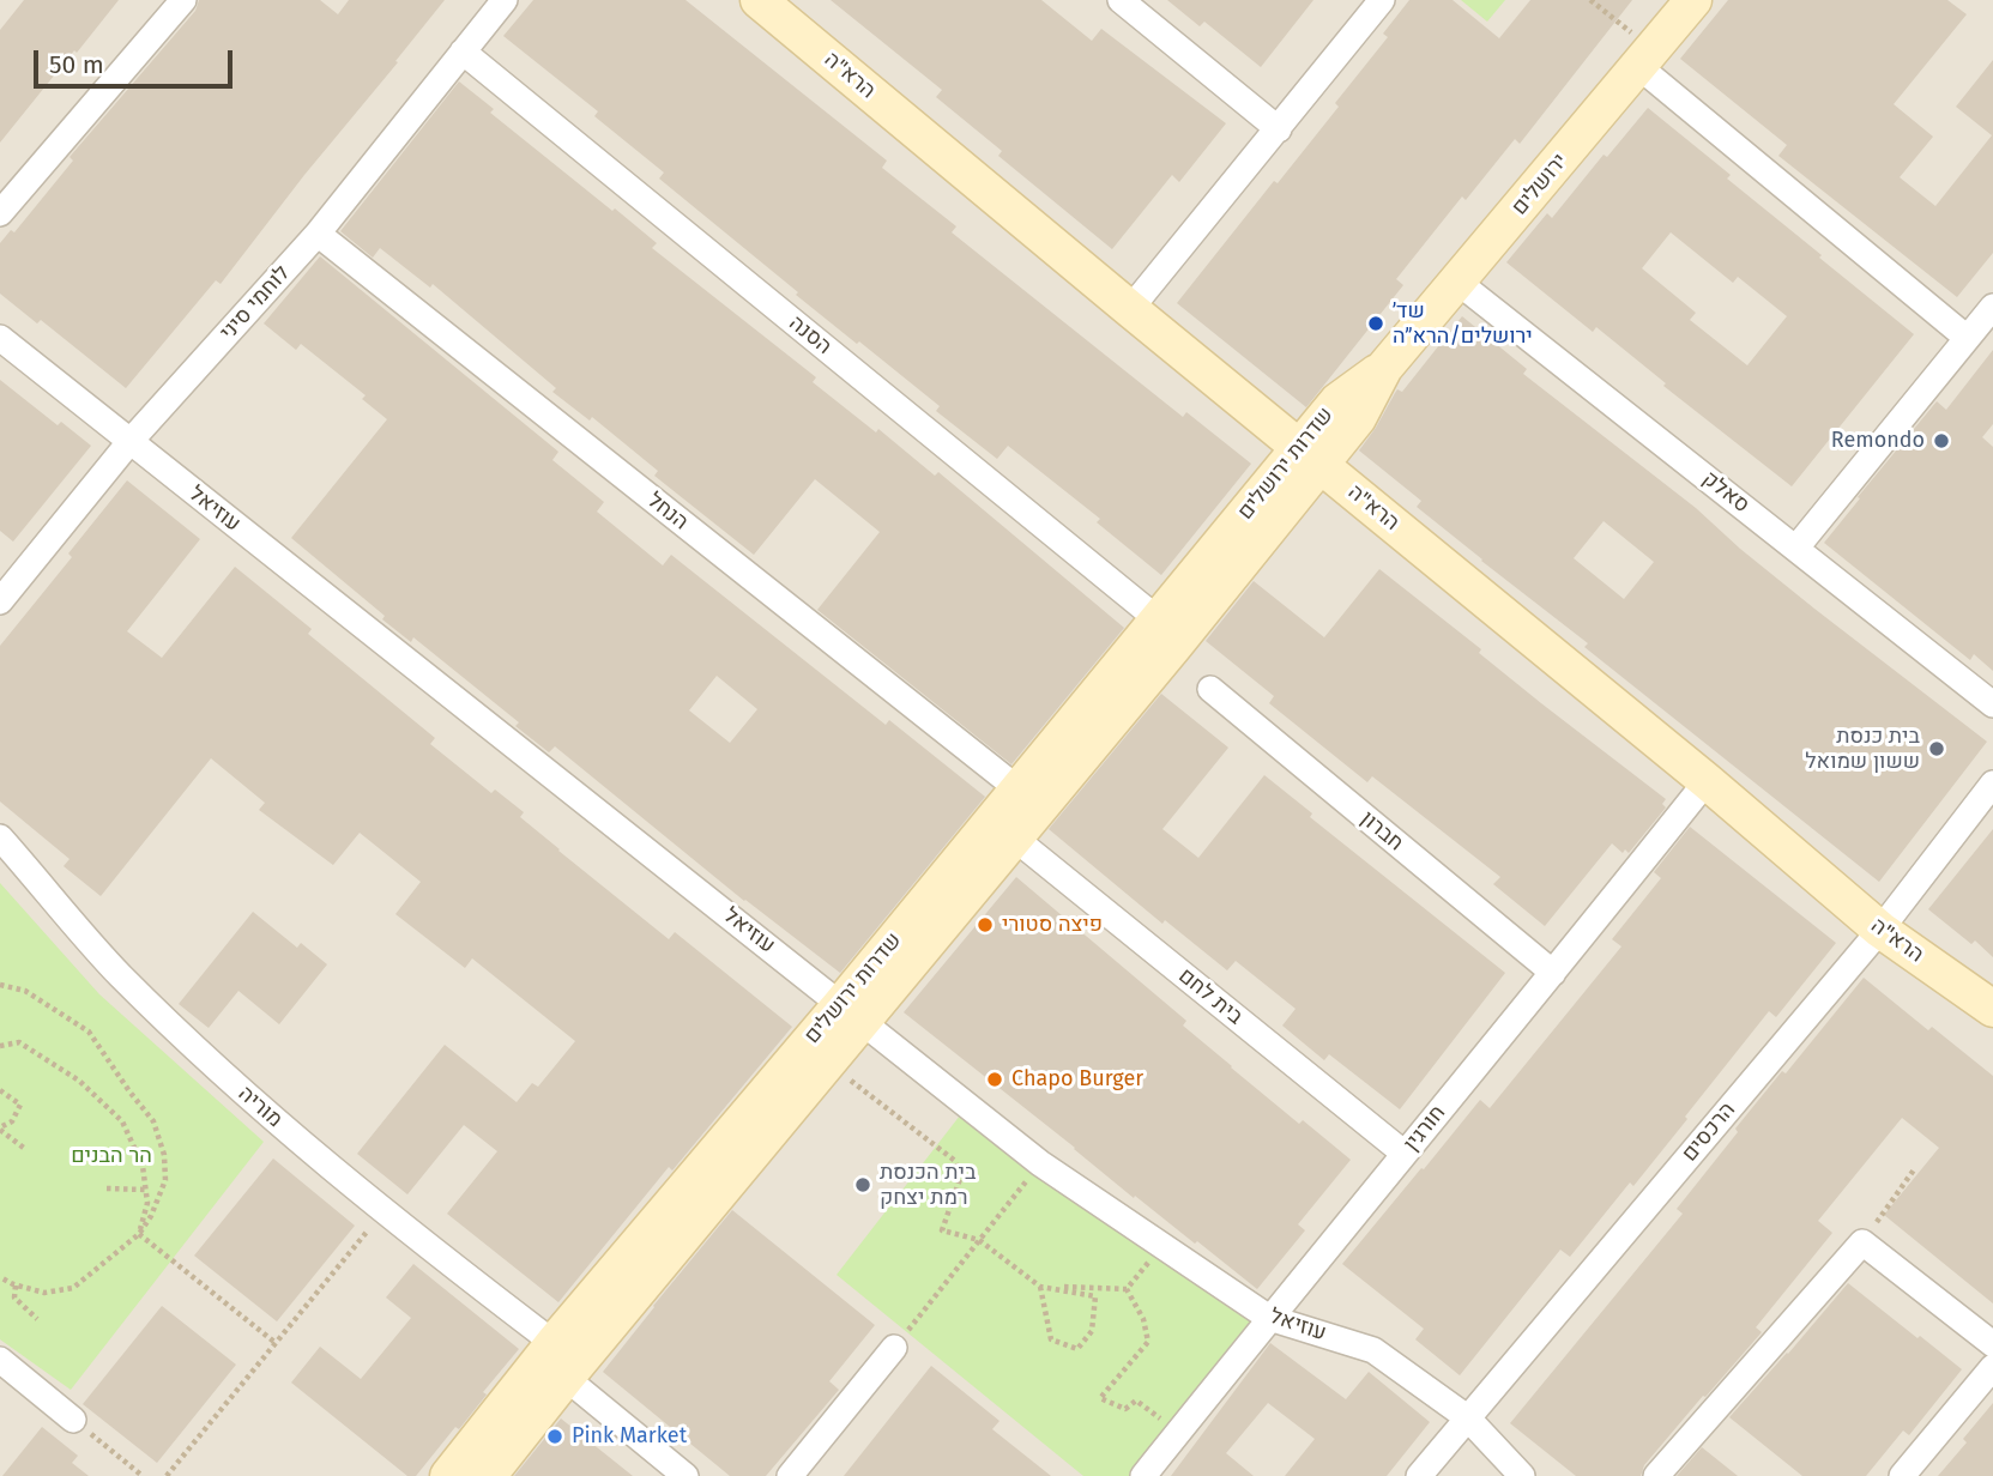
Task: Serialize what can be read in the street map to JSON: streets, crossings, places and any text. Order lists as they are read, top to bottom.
{
  "streets": {
    "street": [
      "הרא\"ה",
      "ירושלים",
      "לוחמי סיני",
      "הסנה",
      "שדרות ירושלים",
      "סאלק",
      "עוזיאל",
      "הנחל",
      "חברון",
      "בית לחם",
      "מוריה",
      "חורגין",
      "הרכסים"
    ]
  },
  "crossings": [
    ["הרא\"ה", "שדרות ירושלים"],
    ["הרא\"ה", "חורגין"],
    ["הרא\"ה", "הרכסים"],
    ["ירושלים", "שדרות ירושלים"],
    ["ירושלים", "סאלק"],
    ["לוחמי סיני", "הסנה"],
    ["לוחמי סיני", "עוזיאל"],
    ["לוחמי סיני", "הנחל"],
    ["הסנה", "שדרות ירושלים"],
    ["שדרות ירושלים", "עוזיאל"],
    ["שדרות ירושלים", "הנחל"],
    ["שדרות ירושלים", "בית לחם"],
    ["שדרות ירושלים", "מוריה"],
    ["עוזיאל", "חורגין"],
    ["עוזיאל", "הרכסים"],
    ["חברון", "חורגין"],
    ["בית לחם", "חורגין"]
  ],
  "parks": ["הר הבנים"],
  "places": [
    "שד׳ ירושלים/הרא״ה",
    "Remondo",
    "בית כנסת ששון שמואל",
    "פיצה סטורי",
    "Chapo Burger",
    "בית הכנסת רמת יצחק",
    "Pink Market"
  ],
  "scale_bar": "50 m"
}
